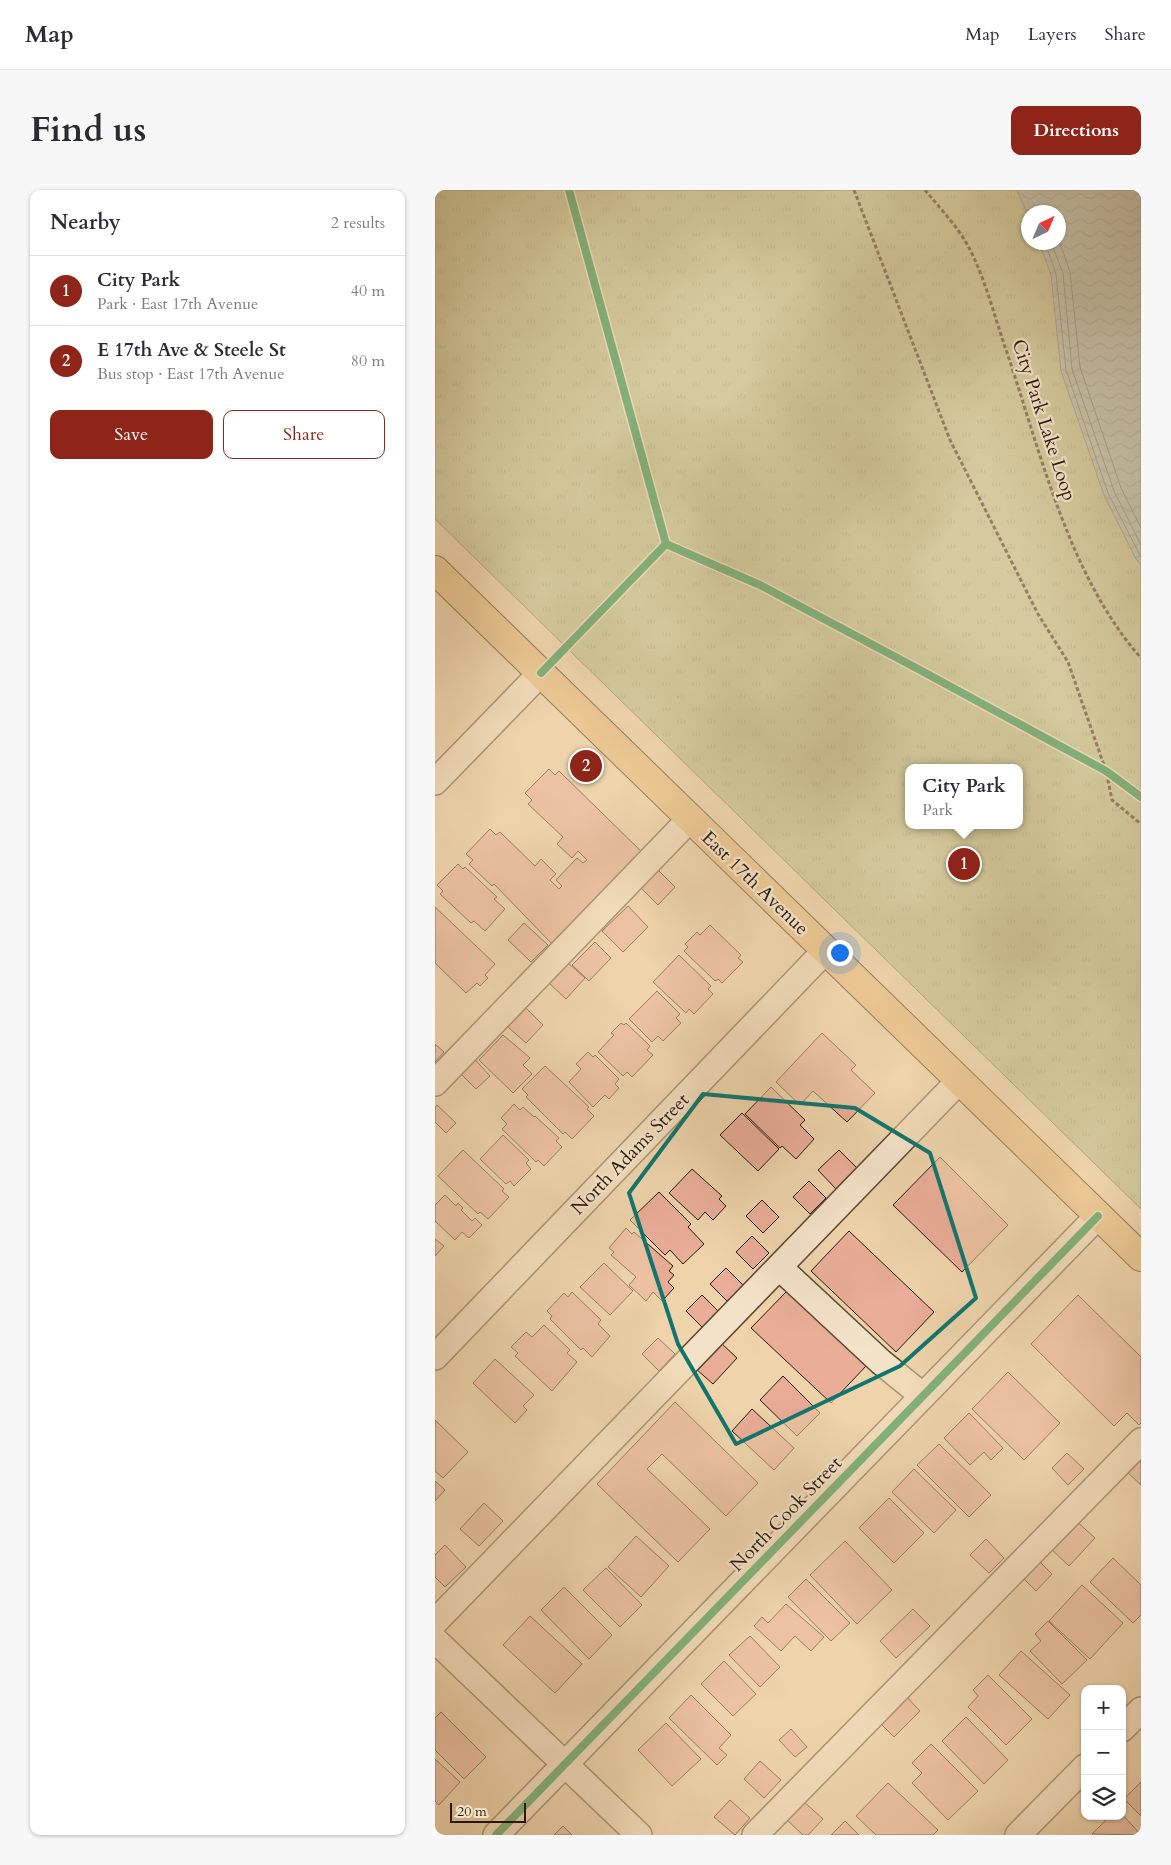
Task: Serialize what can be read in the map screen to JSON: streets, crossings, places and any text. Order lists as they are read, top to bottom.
{
  "streets": {
    "main road": ["East 17th Avenue"],
    "street": ["North Adams Street", "North Cook Street"],
    "path": ["City Park Lake Loop"]
  },
  "crossings": [
    ["East 17th Avenue", "North Adams Street"],
    ["East 17th Avenue", "North Cook Street"]
  ],
  "scale_bar": "20 m",
  "north": "top right",
  "page": {
    "header": "Map",
    "nav": ["Map", "Layers", "Share"],
    "title": "Find us",
    "buttons": [
      "Directions",
      ["Save", "Share"]
    ],
    "heading": ["Nearby", "2 results"],
    "list": [
      {
        "mark": "1",
        "name": "City Park",
        "note": "Park · East 17th Avenue",
        "value": "40 m"
      },
      {
        "mark": "2",
        "name": "E 17th Ave & Steele St",
        "note": "Bus stop · East 17th Avenue",
        "value": "80 m"
      }
    ],
    "pins": ["2", "1"],
    "popup": ["City Park", "Park"],
    "map_buttons": ["+", "−"],
    "scale": "20 m"
  }
}
